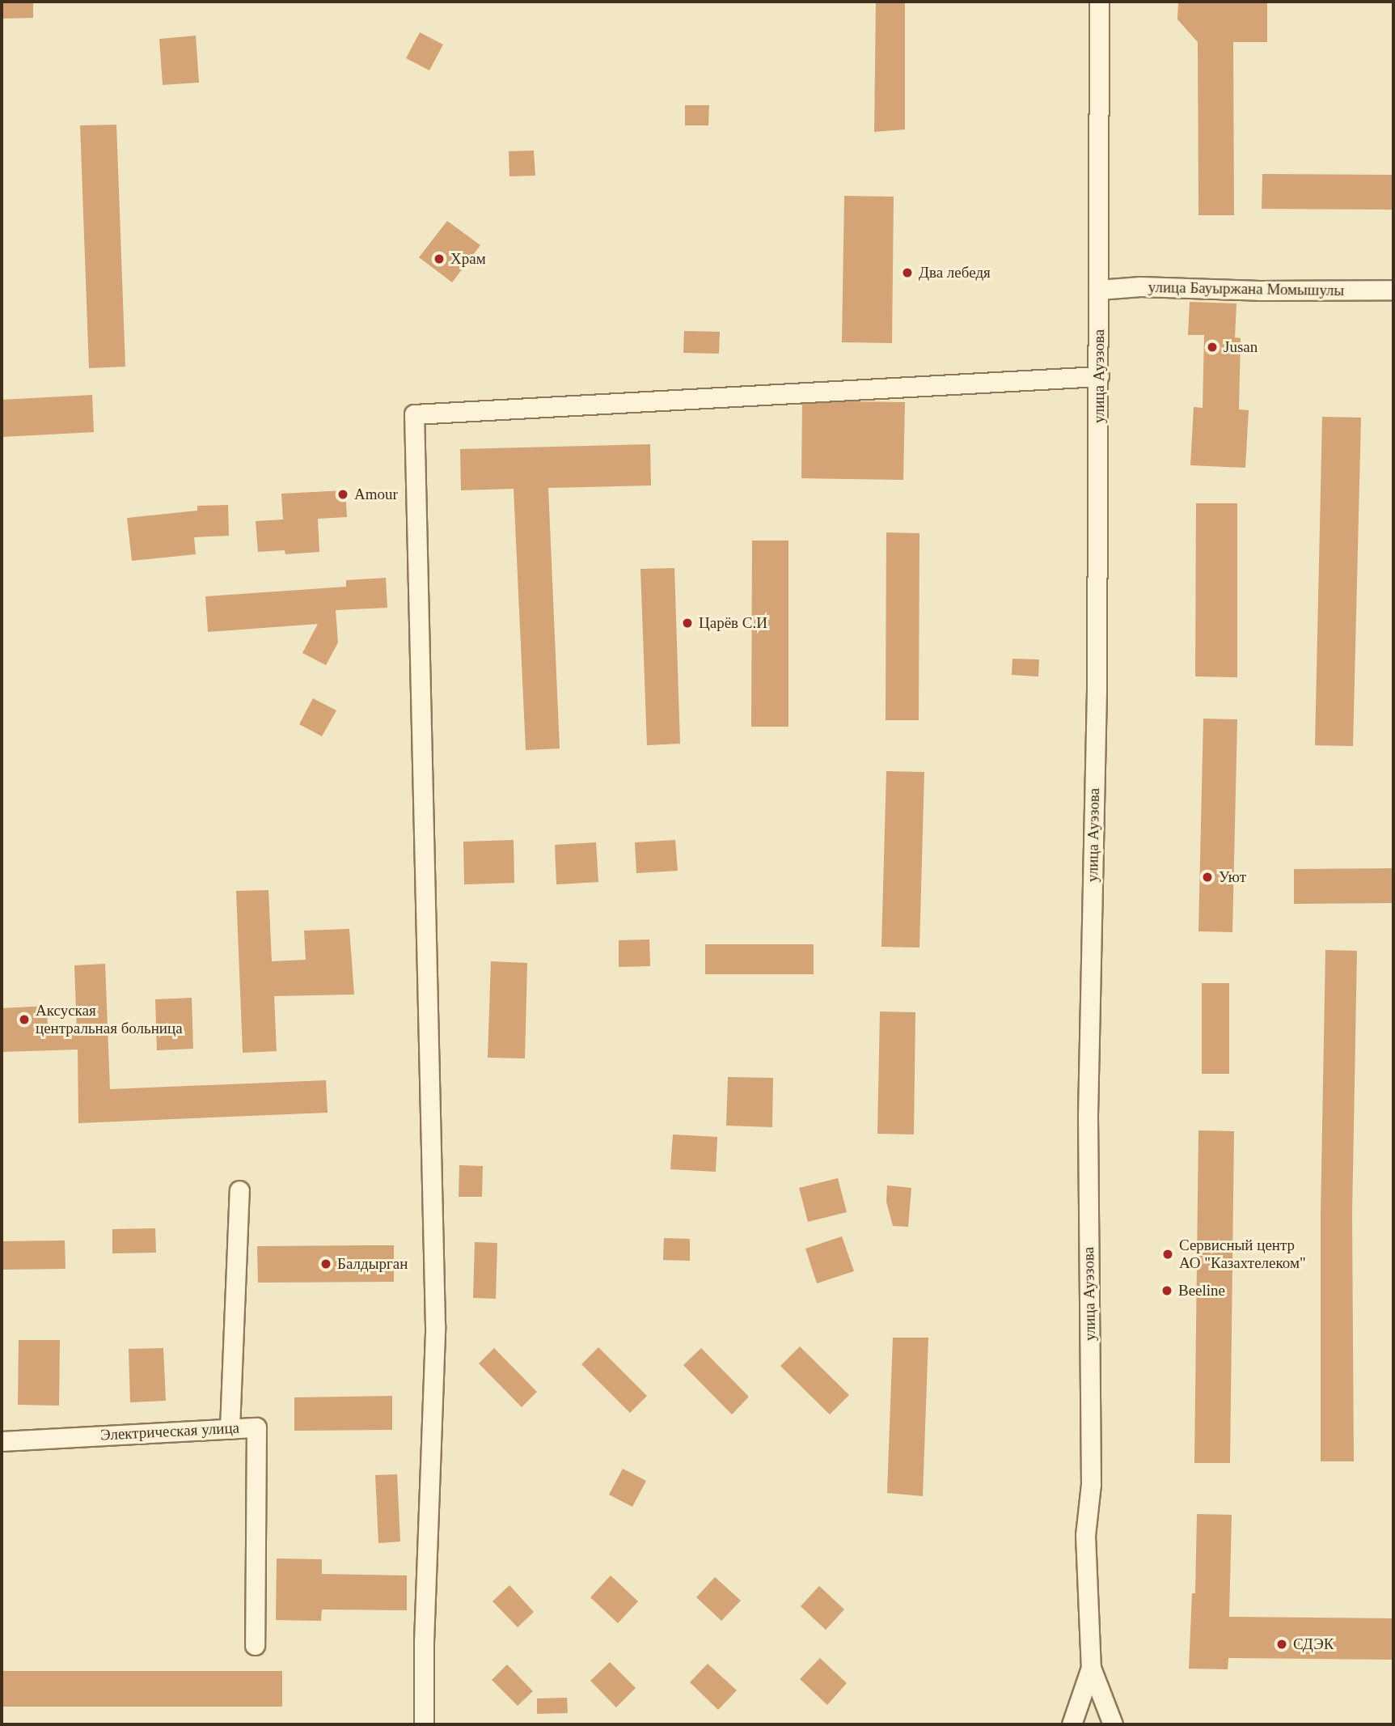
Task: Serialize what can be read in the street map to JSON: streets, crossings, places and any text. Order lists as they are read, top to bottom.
{
  "streets": {
    "street": ["улица Бауыржана Момышулы", "улица Ауэзова", "Электрическая улица"]
  },
  "crossings": [
    ["улица Бауыржана Момышулы", "улица Ауэзова"]
  ],
  "places": [
    "Храм",
    "Два лебедя",
    "Jusan",
    "Amour",
    "Царёв С.И",
    "Уют",
    "Аксуская центральная больница",
    "Сервисный центр АО \"Казахтелеком\"",
    "Балдырган",
    "Beeline",
    "СДЭК"
  ]
}
